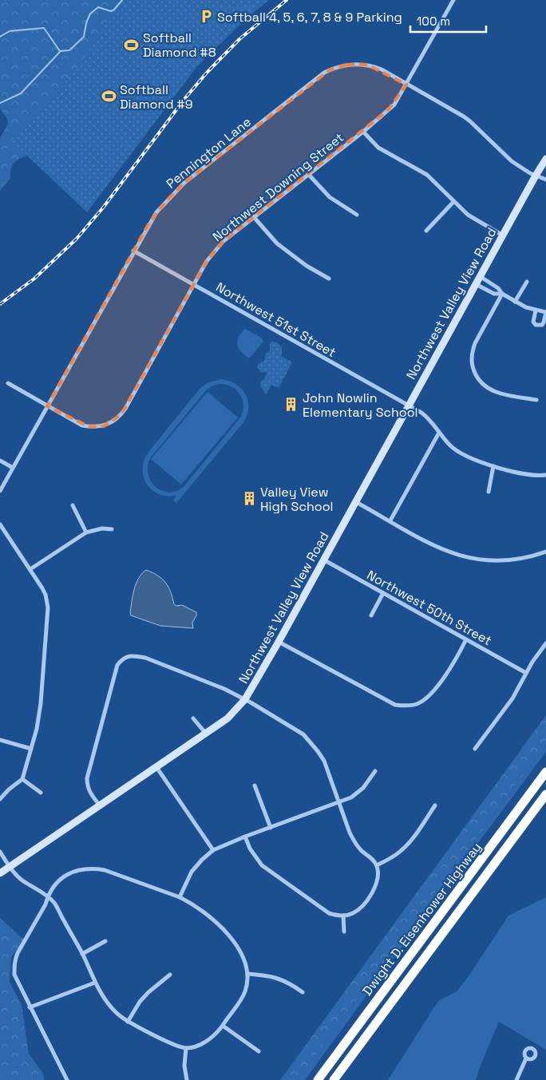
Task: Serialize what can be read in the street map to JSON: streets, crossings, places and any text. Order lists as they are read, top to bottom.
{
  "streets": {
    "highway": ["Dwight D. Eisenhower Highway"],
    "street": [
      "Pennington Lane",
      "Northwest Downing Street",
      "Northwest Valley View Road",
      "Northwest 51st Street",
      "Northwest 50th Street"
    ]
  },
  "crossings": [
    ["Pennington Lane", "Northwest Downing Street"],
    ["Pennington Lane", "Northwest Valley View Road"],
    ["Pennington Lane", "Northwest 51st Street"],
    ["Northwest Downing Street", "Northwest 51st Street"],
    ["Northwest Valley View Road", "Northwest 51st Street"],
    ["Northwest Valley View Road", "Northwest 50th Street"]
  ],
  "places": {
    "parking": ["Softball 4, 5, 6, 7, 8 & 9 Parking"],
    "sports": ["Softball Diamond #8", "Softball Diamond #9"],
    "building": ["John Nowlin Elementary School", "Valley View High School"]
  },
  "scale_bar": "100 m"
}
